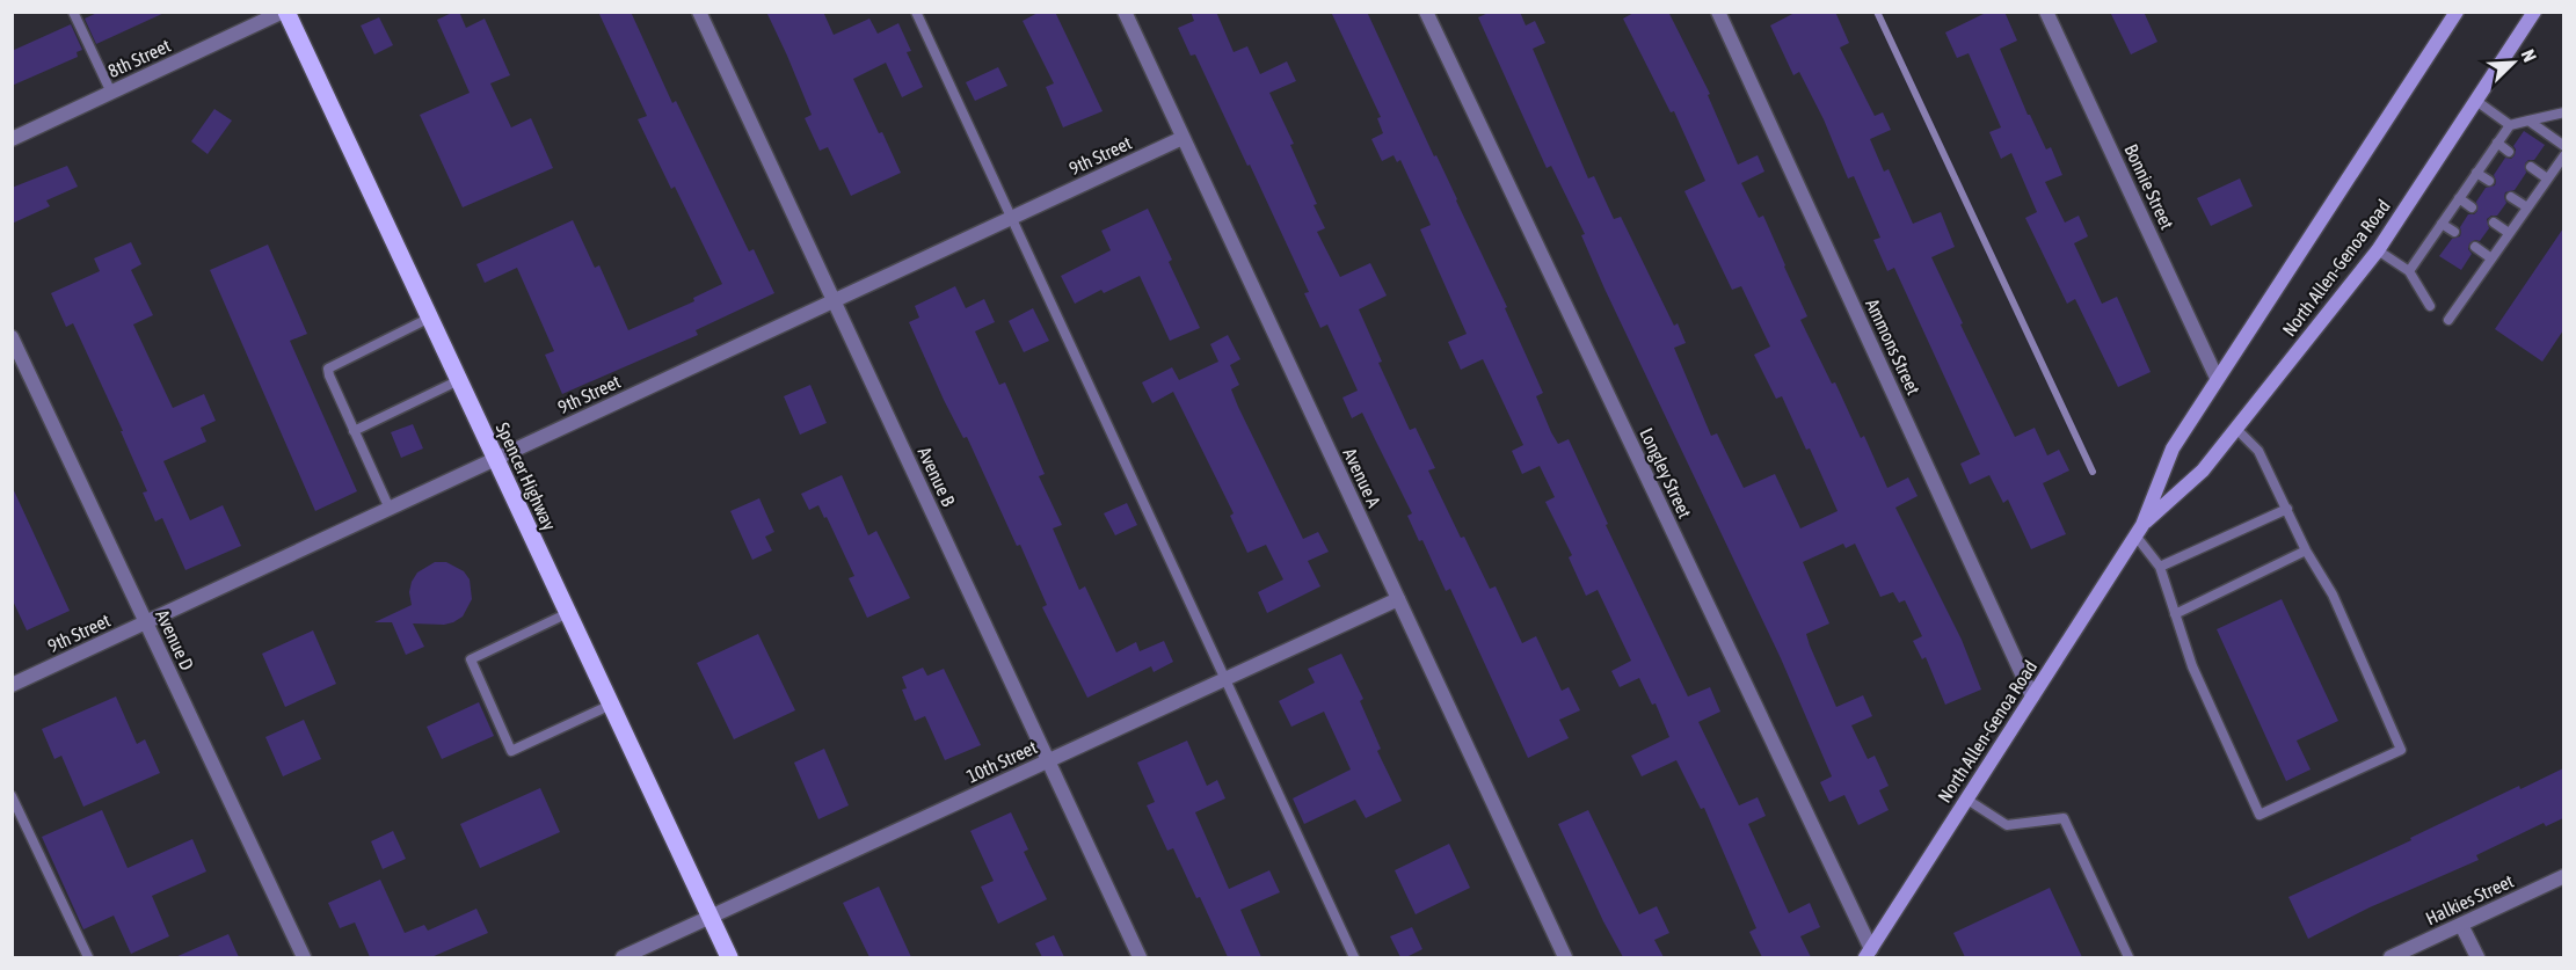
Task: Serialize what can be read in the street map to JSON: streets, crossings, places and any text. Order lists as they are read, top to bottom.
{
  "streets": {
    "main road": ["North Allen-Genoa Road", "Spencer Highway"],
    "street": [
      "8th Street",
      "9th Street",
      "Bonnie Street",
      "Ammons Street",
      "Longley Street",
      "Avenue B",
      "Avenue A",
      "Avenue D",
      "10th Street",
      "Halkies Street"
    ]
  },
  "crossings": [
    ["8th Street", "Spencer Highway"],
    ["9th Street", "Spencer Highway"],
    ["9th Street", "Avenue B"],
    ["9th Street", "Avenue A"],
    ["9th Street", "Avenue D"],
    ["Bonnie Street", "North Allen-Genoa Road"],
    ["North Allen-Genoa Road", "Ammons Street"],
    ["North Allen-Genoa Road", "Longley Street"],
    ["Spencer Highway", "10th Street"],
    ["Avenue B", "10th Street"],
    ["Avenue A", "10th Street"]
  ],
  "north": "top right"
}
